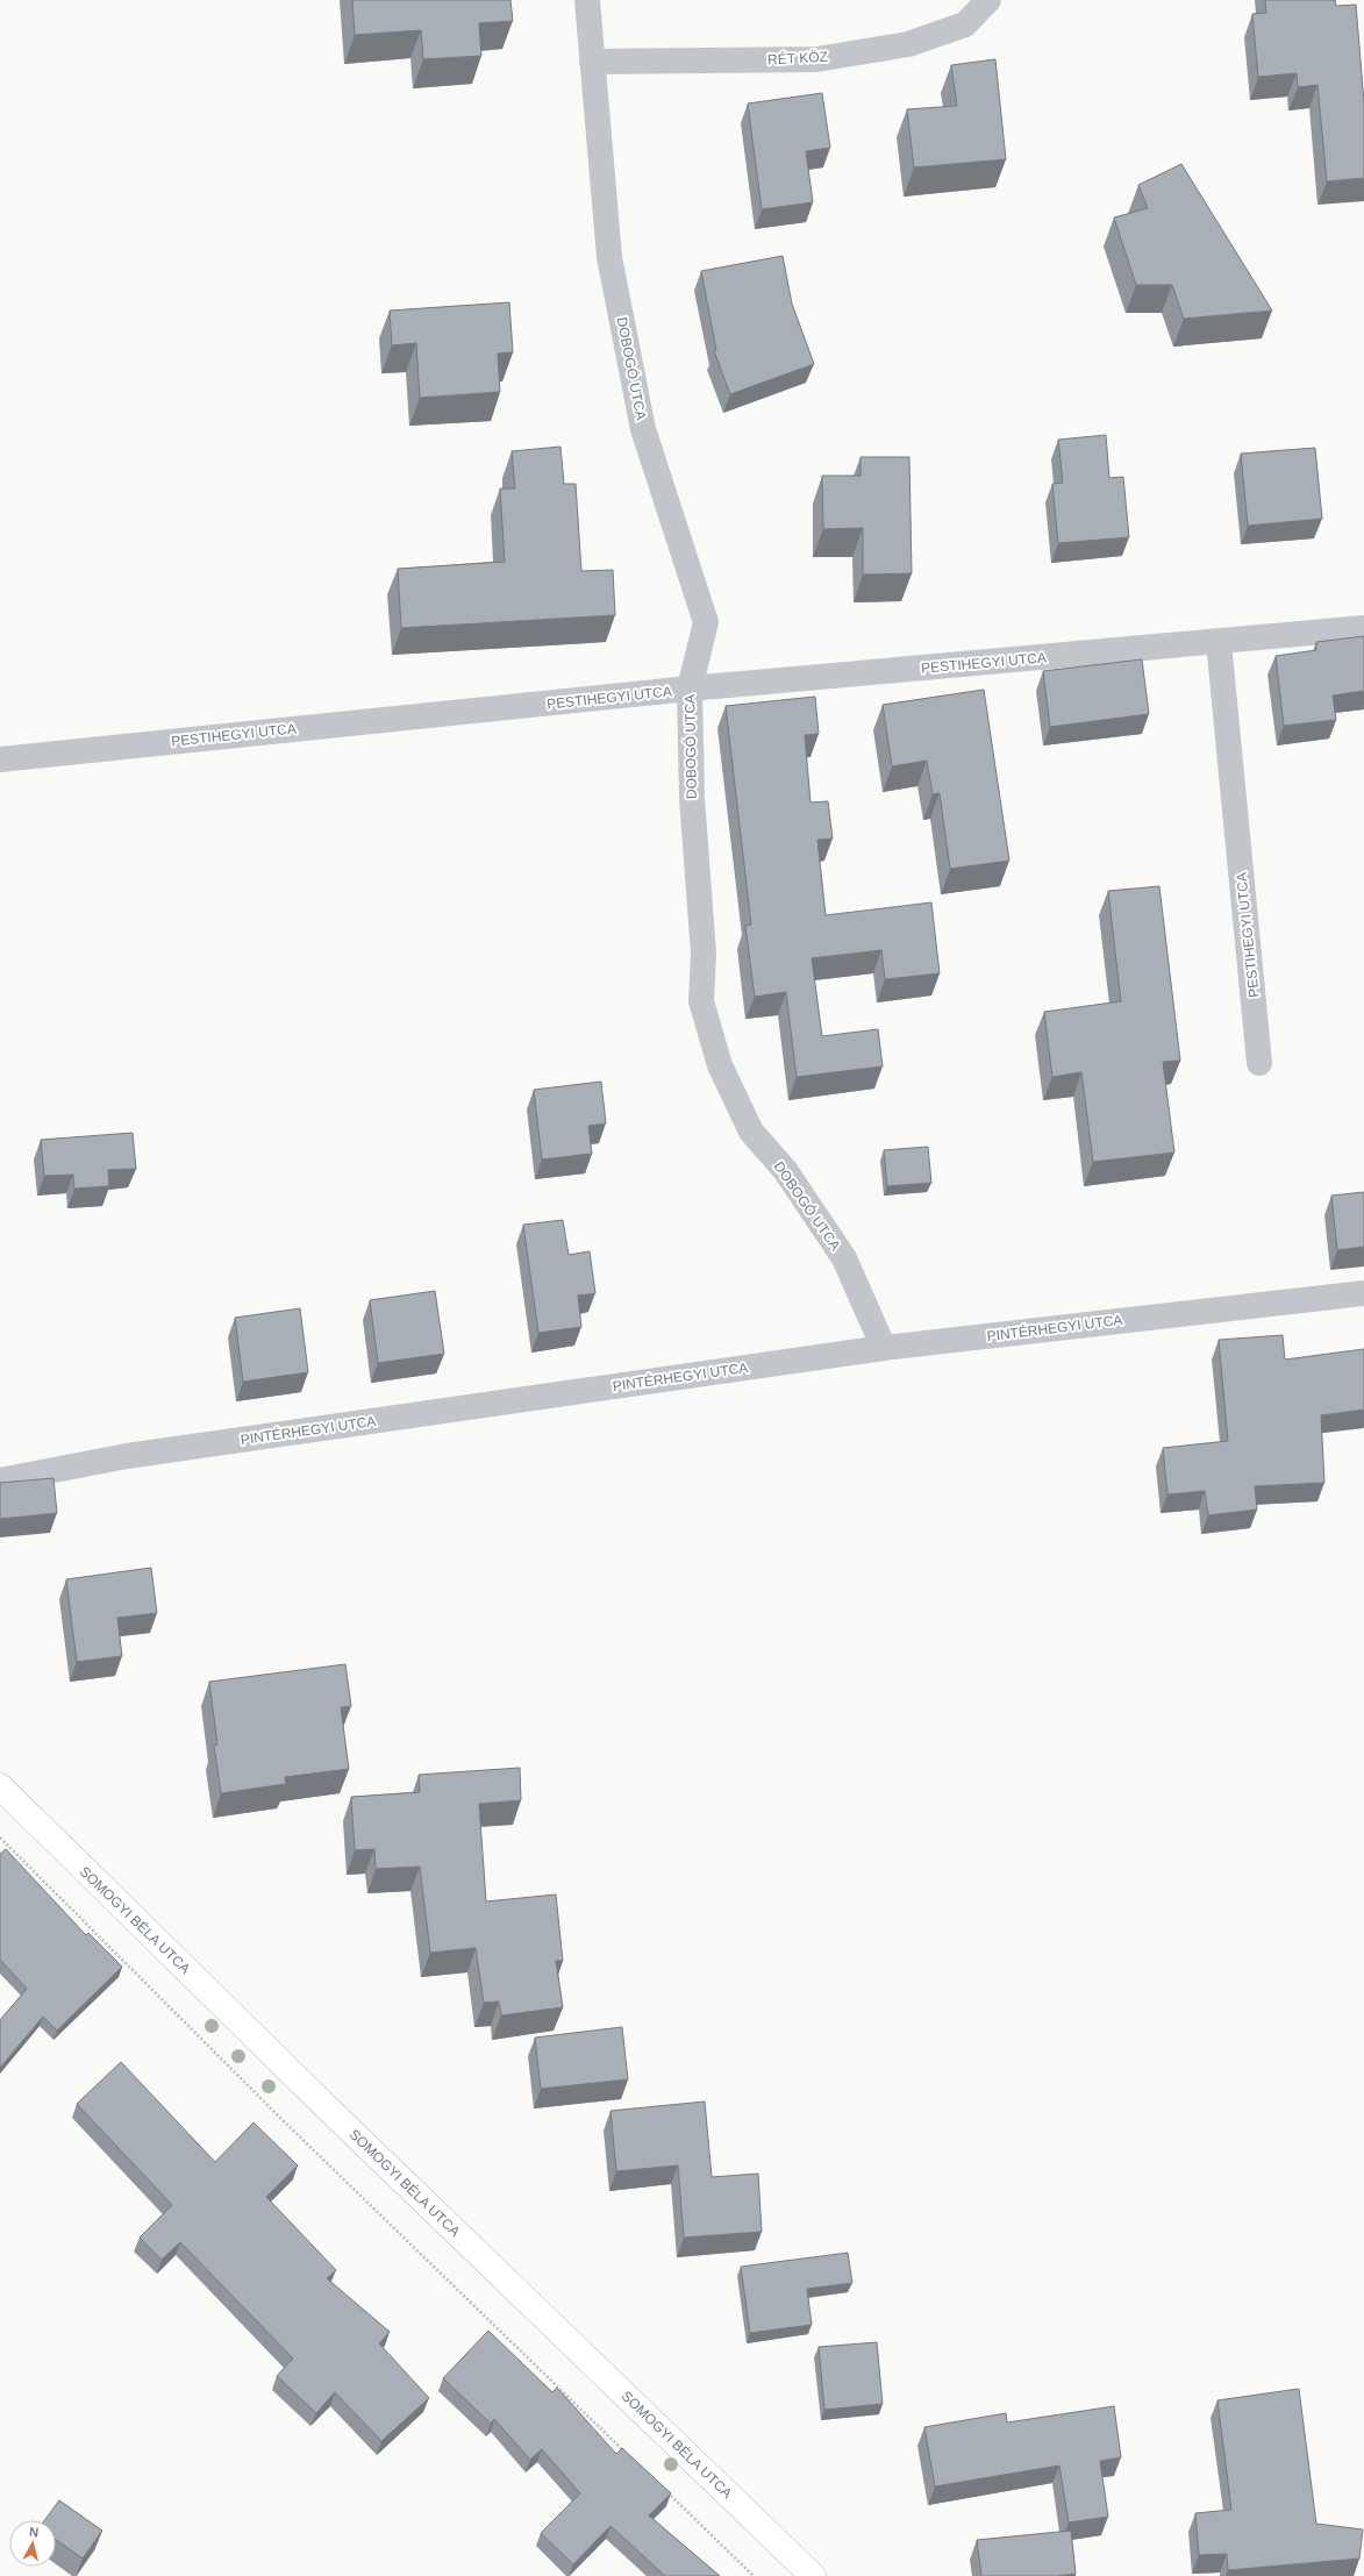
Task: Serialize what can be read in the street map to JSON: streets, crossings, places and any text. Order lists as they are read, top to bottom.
{
  "streets": {
    "main road": ["SOMOGYI BÉLA UTCA"],
    "street": [
      "RÉT KÖZ",
      "DOBOGÓ UTCA",
      "PESTIHEGYI UTCA",
      "PINTÉRHEGYI UTCA"
    ]
  },
  "crossings": [
    ["RÉT KÖZ", "DOBOGÓ UTCA"],
    ["DOBOGÓ UTCA", "PESTIHEGYI UTCA"],
    ["DOBOGÓ UTCA", "PINTÉRHEGYI UTCA"]
  ],
  "north": "top"
}
